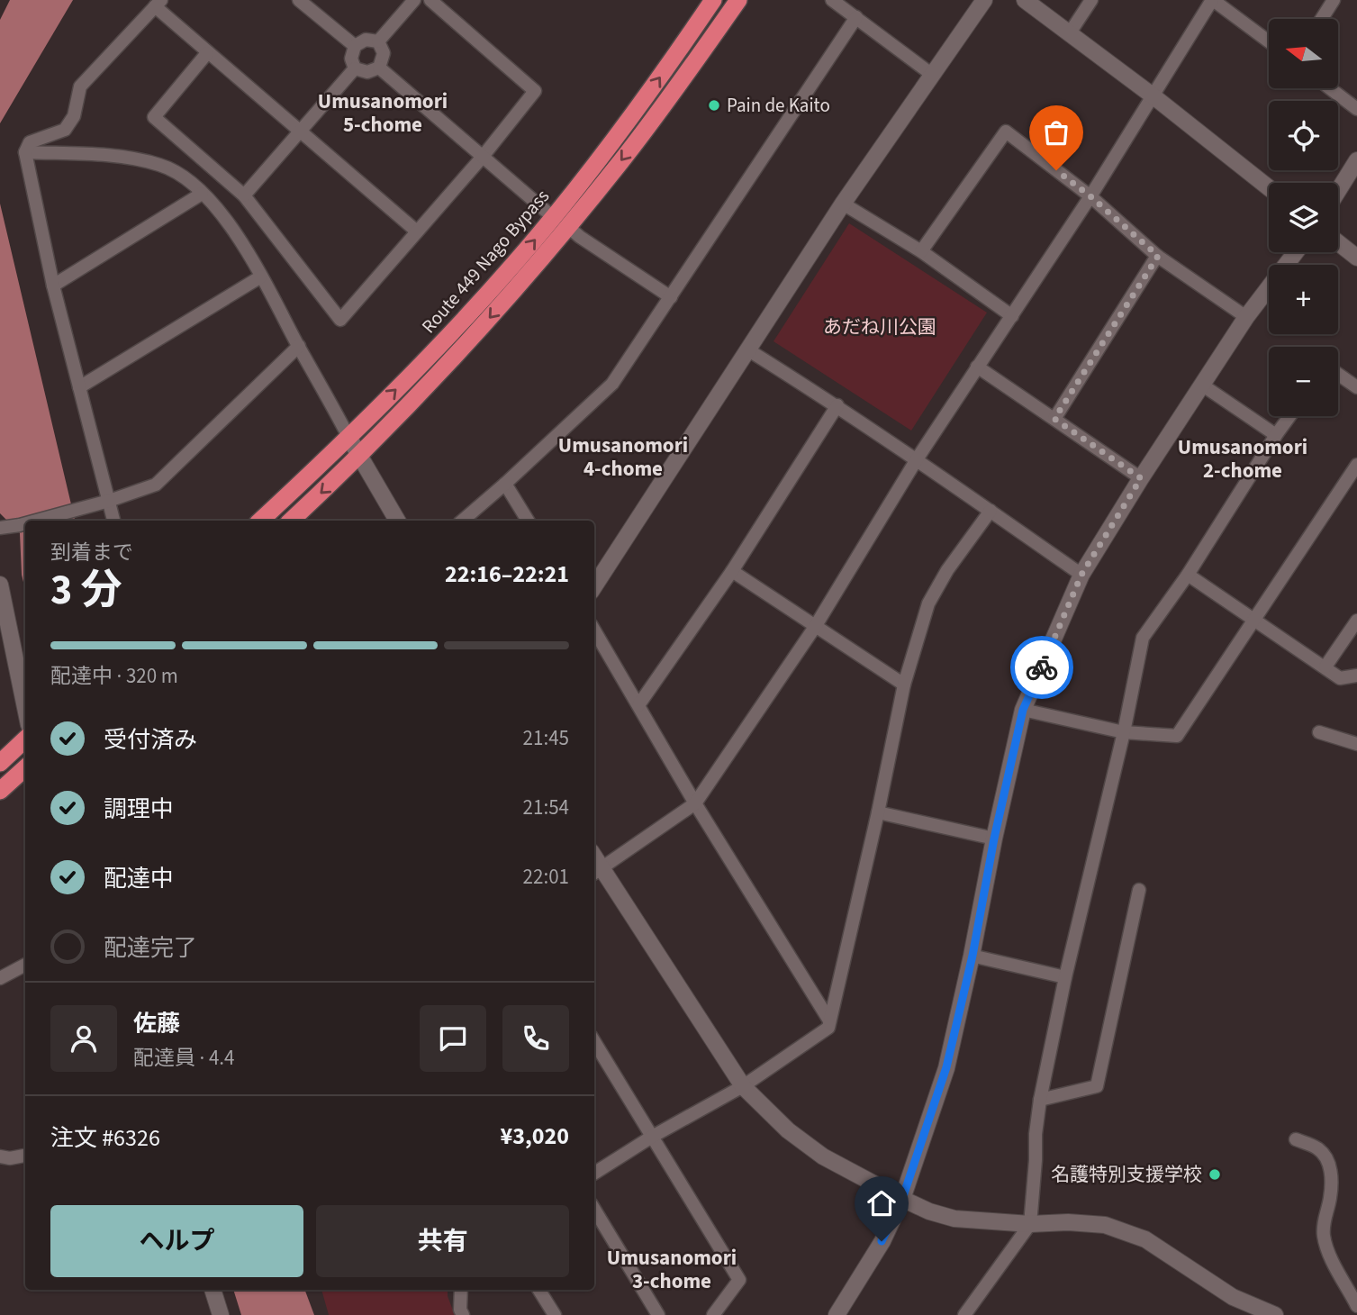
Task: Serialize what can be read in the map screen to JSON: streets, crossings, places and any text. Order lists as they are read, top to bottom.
{
  "streets": {
    "highway": ["Route 449 Nago Bypass"]
  },
  "districts": [
    "Umusanomori 5-chome",
    "Umusanomori 4-chome",
    "Umusanomori 2-chome",
    "Umusanomori 3-chome"
  ],
  "parks": ["あだね川公園"],
  "places": ["Pain de Kaito", "名護特別支援学校"],
  "north": "left",
  "page": {
    "map_buttons": ["+", "−"],
    "heading": ["3 分", "到着まで", "22:16–22:21"],
    "panel": [
      "佐藤",
      "配達員 · 4.4",
      "注文 #6326",
      "¥3,020"
    ],
    "bar": "配達中 · 320 m",
    "list": [
      ["受付済み", "21:45"],
      ["調理中", "21:54"],
      ["配達中", "22:01"],
      "配達完了"
    ],
    "buttons": ["ヘルプ", "共有"]
  }
}
